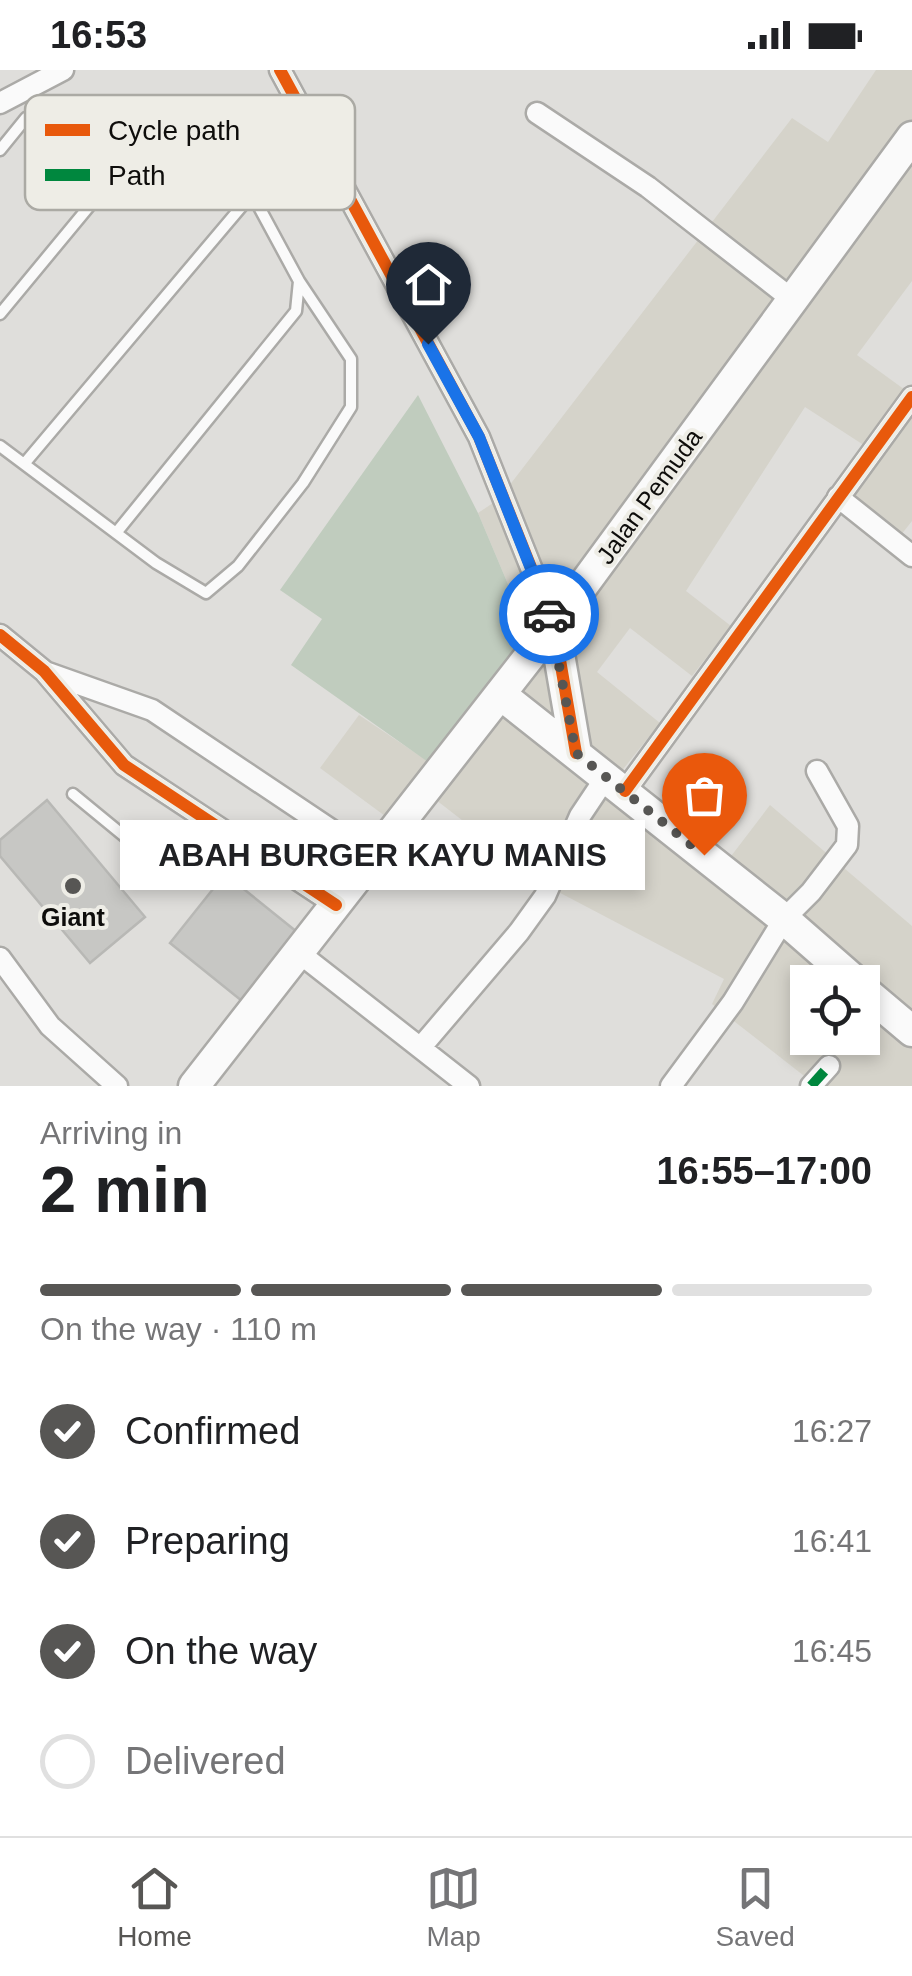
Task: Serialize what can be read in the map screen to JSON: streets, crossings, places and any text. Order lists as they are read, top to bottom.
{
  "streets": {
    "main road": ["Jalan Pemuda"]
  },
  "places": ["ABAH BURGER KAYU MANIS", "Giant"],
  "legend": ["Cycle path", "Path"],
  "page": {
    "status": "16:53",
    "bubble": "ABAH BURGER KAYU MANIS",
    "heading": ["2 min", "Arriving in", "16:55–17:00"],
    "bar": "On the way · 110 m",
    "list": [
      ["Confirmed", "16:27"],
      ["Preparing", "16:41"],
      ["On the way", "16:45"],
      "Delivered"
    ],
    "tabs": ["Home", "Map", "Saved"]
  }
}
